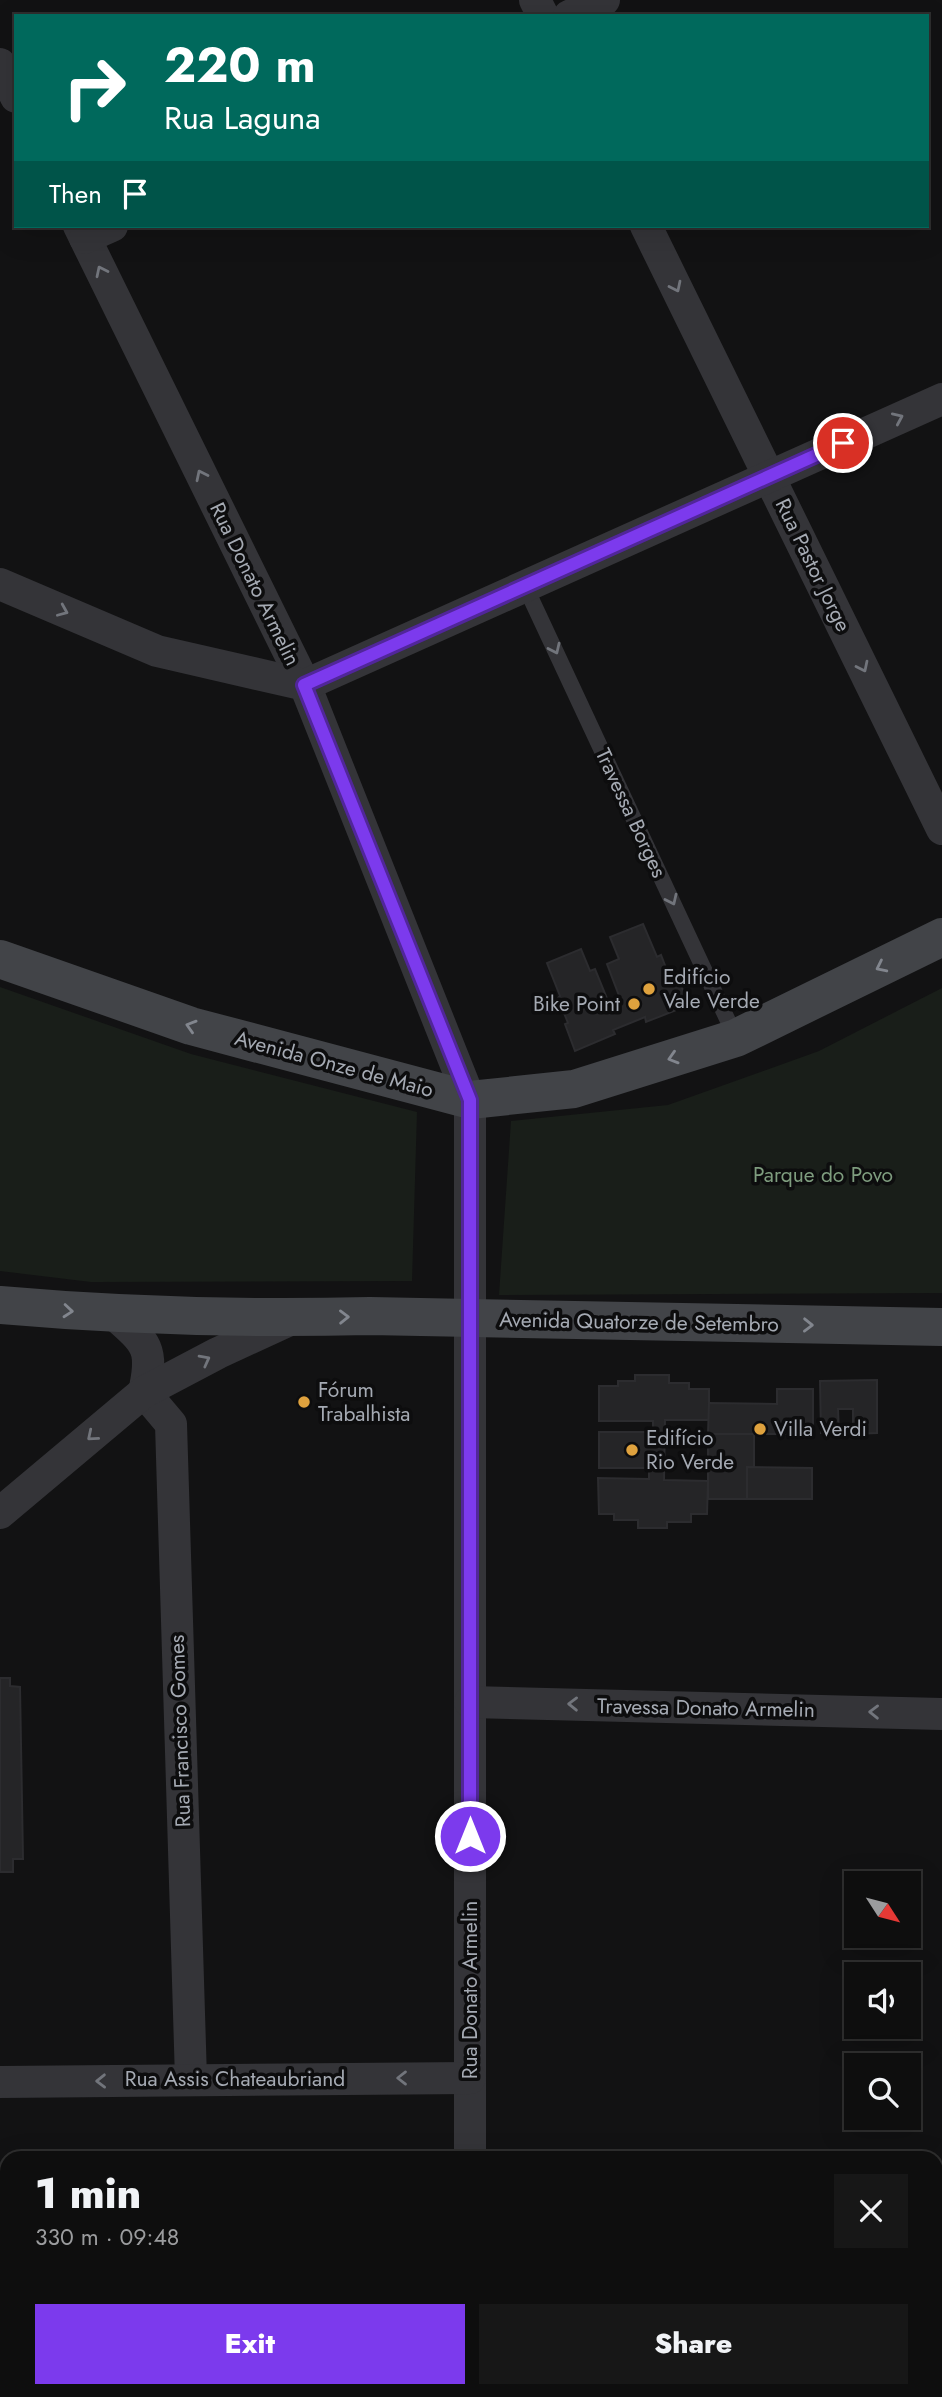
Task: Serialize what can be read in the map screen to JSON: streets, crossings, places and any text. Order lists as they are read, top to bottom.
{
  "streets": {
    "street": [
      "Rua Pastor Jorge",
      "Rua Donato Armelin",
      "Avenida Onze de Maio",
      "Avenida Quatorze de Setembro",
      "Travessa Donato Armelin",
      "Rua Francisco Gomes",
      "Rua Assis Chateaubriand"
    ],
    "lane": ["Travessa Borges"]
  },
  "crossings": [
    ["Rua Donato Armelin", "Avenida Onze de Maio"],
    ["Rua Donato Armelin", "Avenida Quatorze de Setembro"],
    ["Rua Donato Armelin", "Travessa Donato Armelin"],
    ["Rua Donato Armelin", "Rua Assis Chateaubriand"],
    ["Travessa Borges", "Avenida Onze de Maio"],
    ["Rua Francisco Gomes", "Rua Assis Chateaubriand"]
  ],
  "one_way": [
    "Rua Pastor Jorge",
    "Travessa Borges",
    "Avenida Onze de Maio",
    "Avenida Quatorze de Setembro",
    "Travessa Donato Armelin",
    "Rua Assis Chateaubriand"
  ],
  "parks": ["Parque do Povo"],
  "places": [
    "Edifício Vale Verde",
    "Bike Point",
    "Fórum Trabalhista",
    "Villa Verdi",
    "Edifício Rio Verde"
  ],
  "north": "bottom right",
  "page": {
    "turn": ["220 m", "Rua Laguna"],
    "then": "Then",
    "heading": ["1 min", "330 m · 09:48"],
    "buttons": ["Exit", "Share"]
  }
}
